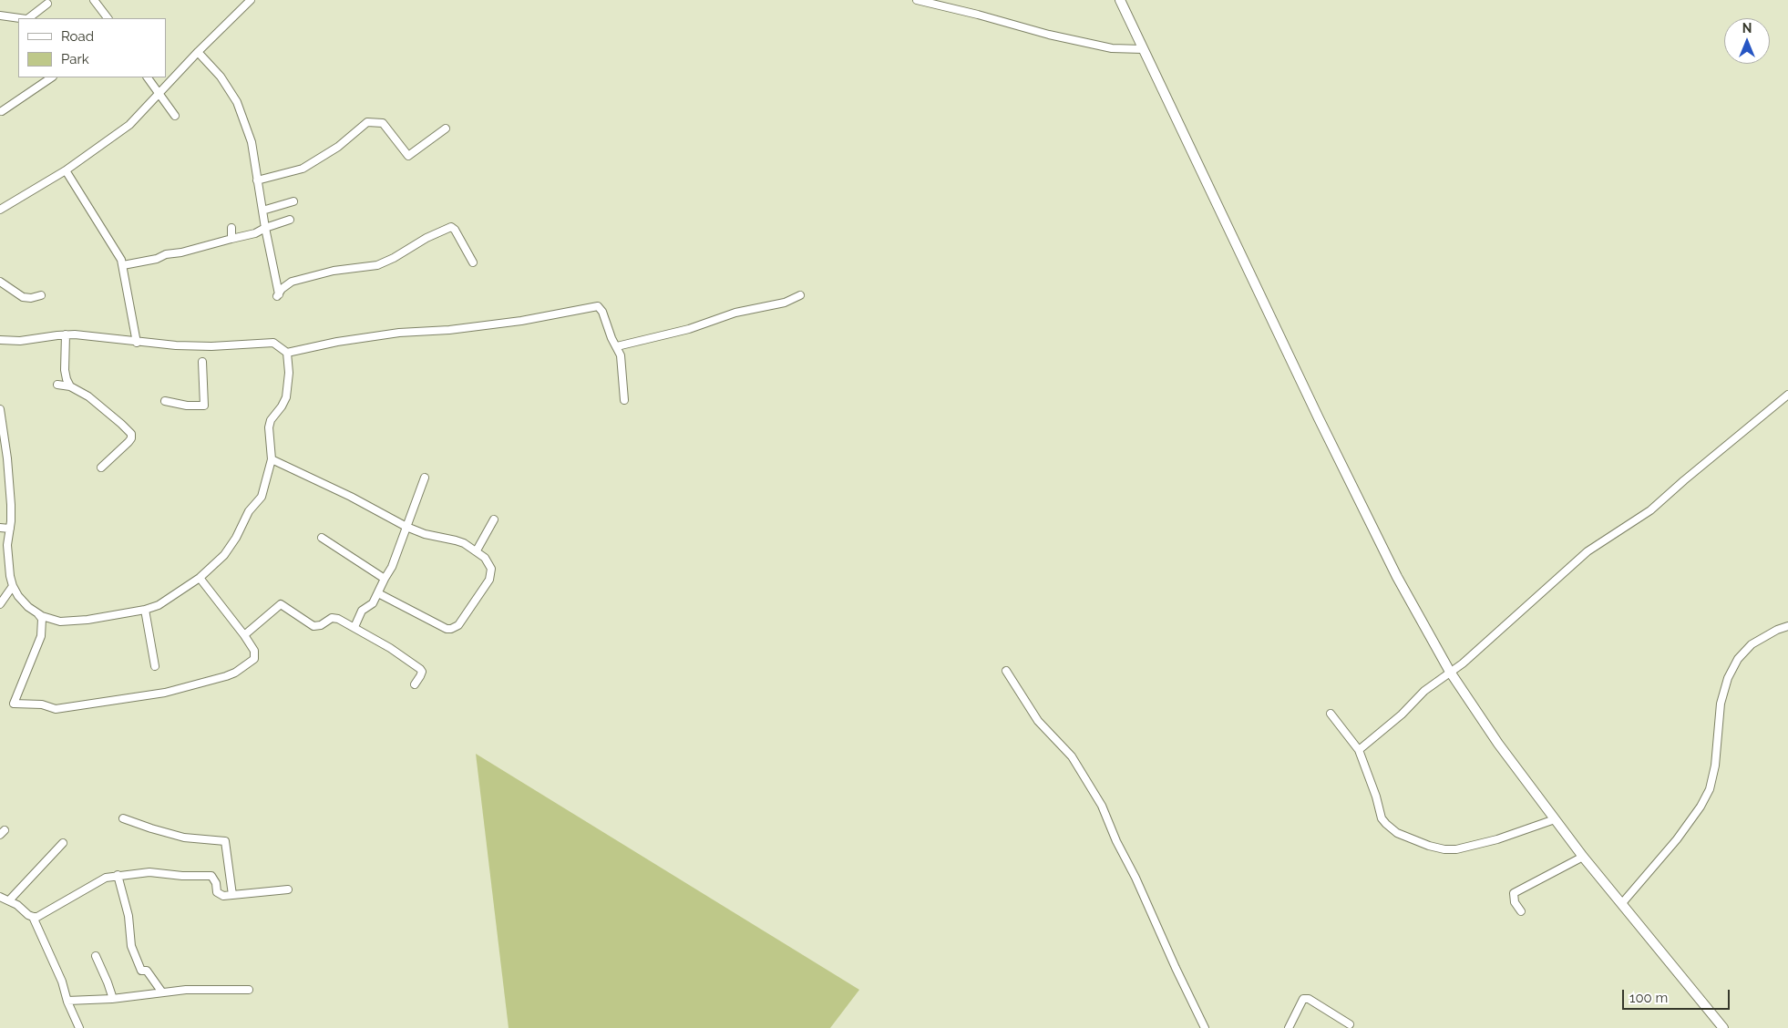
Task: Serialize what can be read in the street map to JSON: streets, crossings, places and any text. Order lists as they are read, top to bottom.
{
  "legend": ["Road", "Park"],
  "scale_bar": "100 m",
  "north": "top"
}
